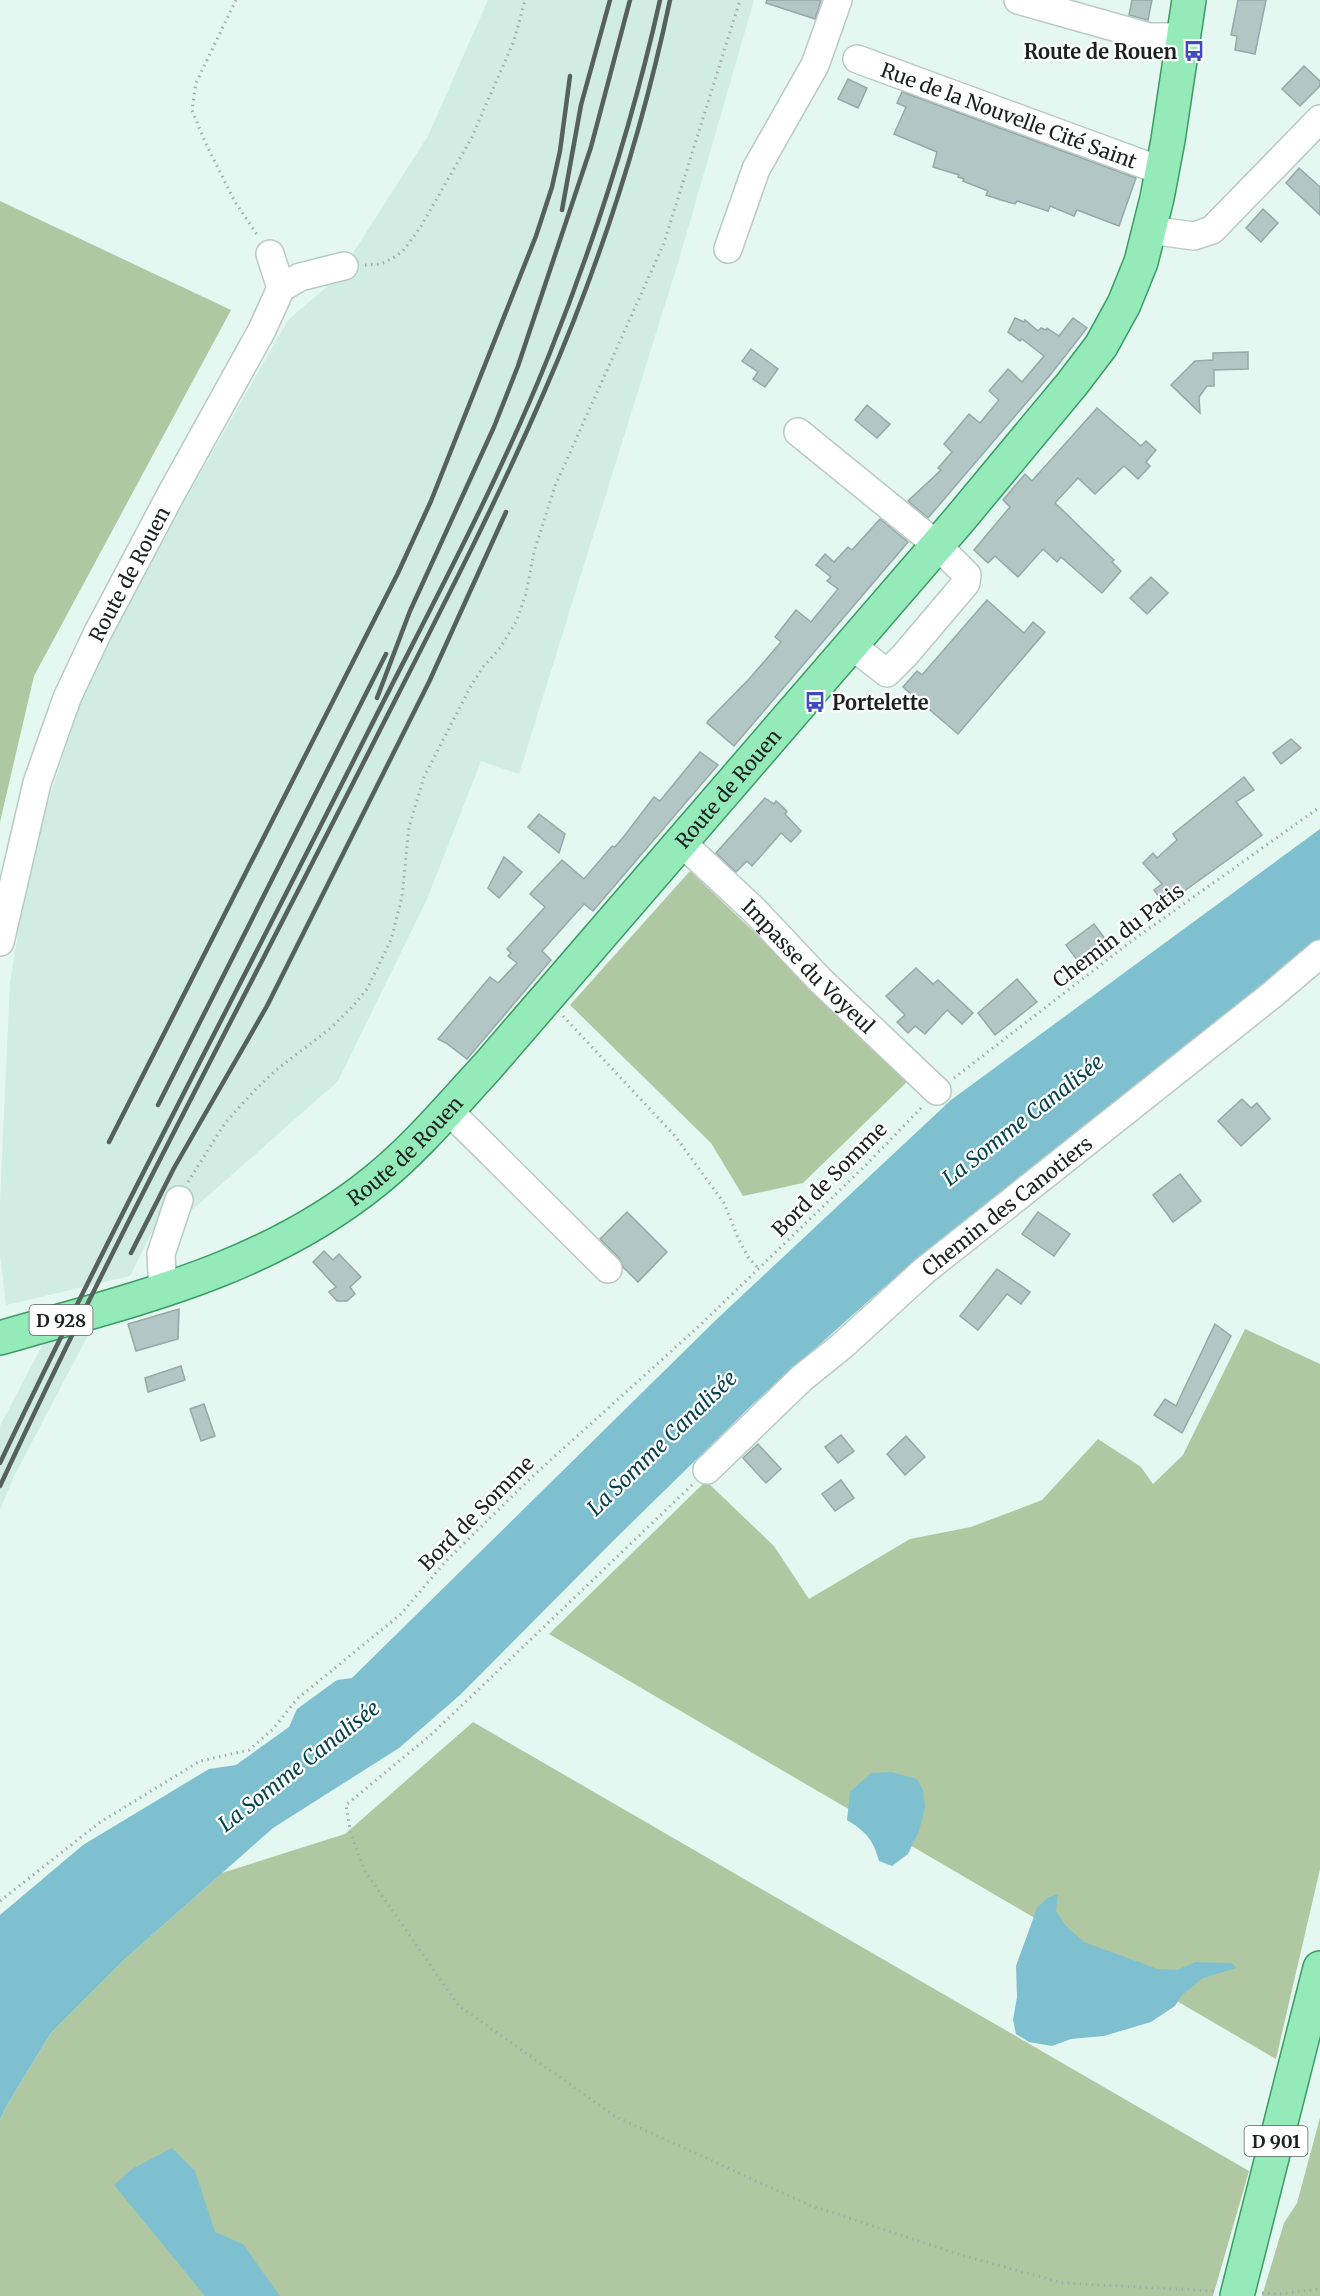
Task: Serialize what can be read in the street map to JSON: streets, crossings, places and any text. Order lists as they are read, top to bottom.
{
  "streets": {
    "main road": ["Route de Rouen", "D 928", "D 901"],
    "street": ["Rue de la Nouvelle Cité Saint", "Impasse du Voyeul", "Chemin des Canotiers"],
    "path": ["Chemin du Patis", "Bord de Somme"]
  },
  "crossings": [
    ["Rue de la Nouvelle Cité Saint", "Route de Rouen"],
    ["Route de Rouen", "Impasse du Voyeul"],
    ["Chemin du Patis", "Impasse du Voyeul"],
    ["Chemin du Patis", "Bord de Somme"],
    ["Impasse du Voyeul", "Bord de Somme"]
  ],
  "water": ["La Somme Canalisée"],
  "places": {
    "bus stop": ["Route de Rouen", "Portelette"]
  }
}
